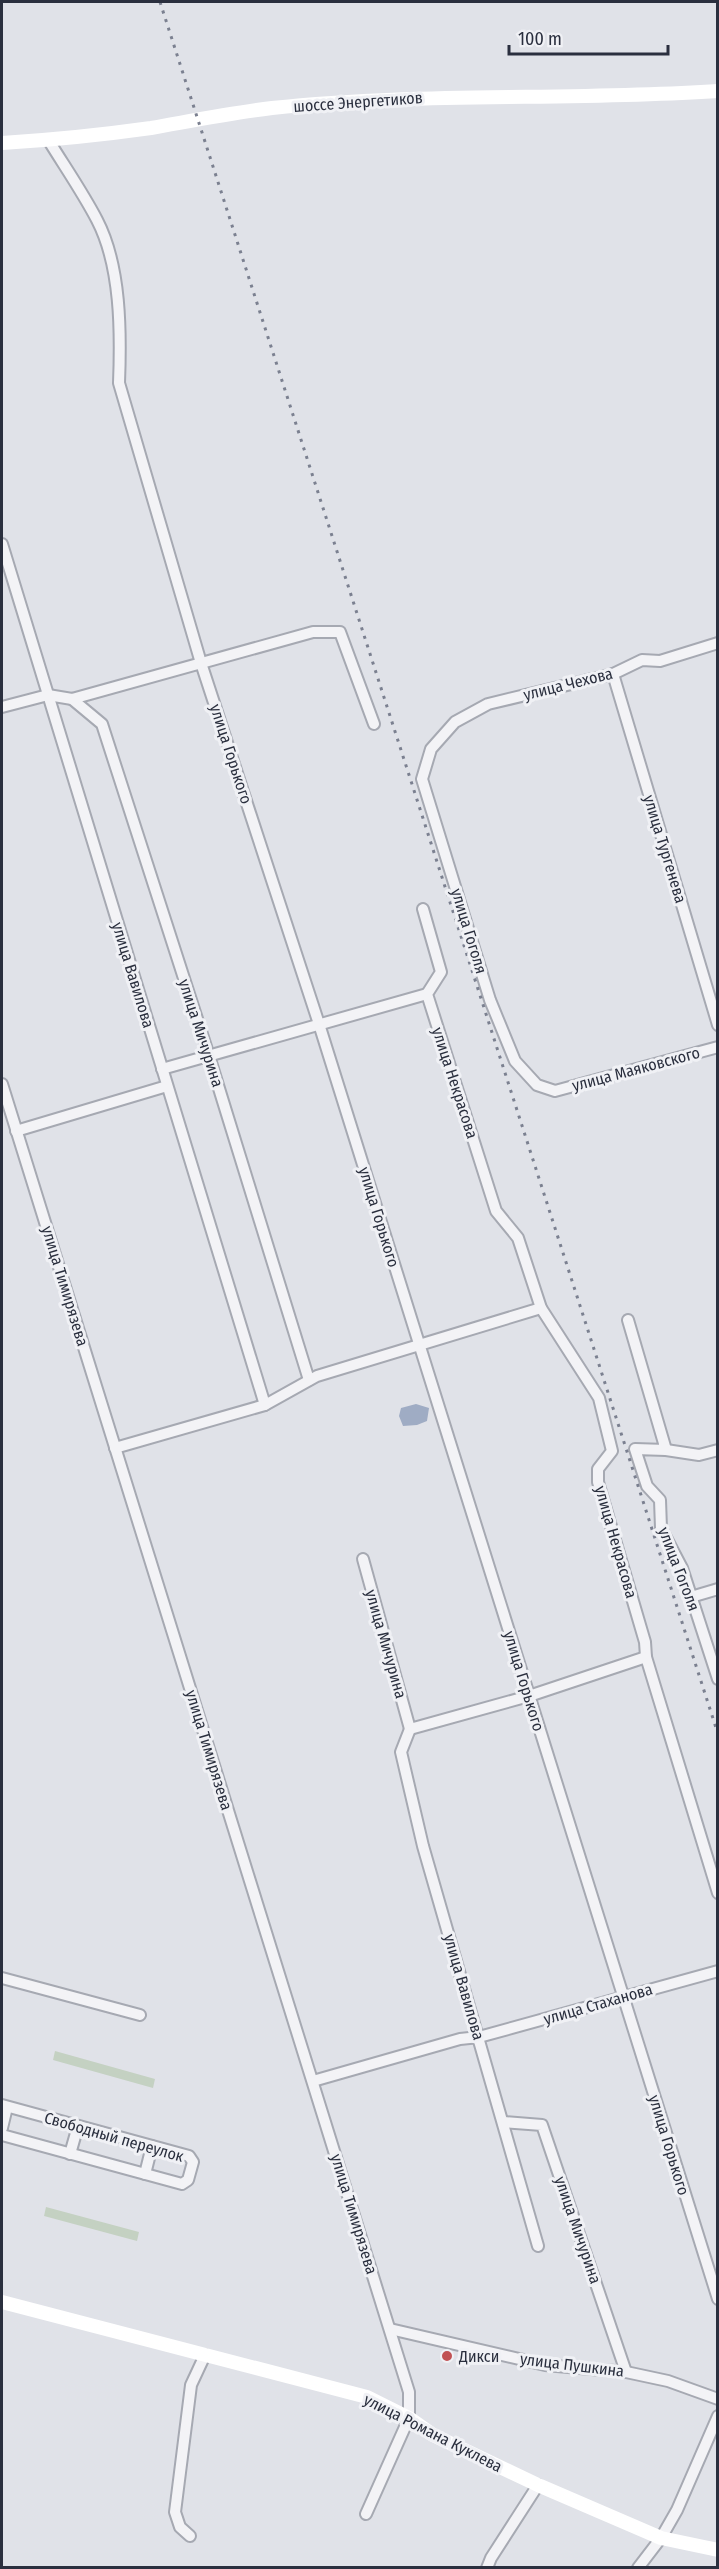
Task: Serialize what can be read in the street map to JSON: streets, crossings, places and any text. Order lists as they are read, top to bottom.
{
  "streets": {
    "street": [
      "шоссе Энергетиков",
      "улица Чехова",
      "улица Горького",
      "улица Тургенева",
      "улица Гоголя",
      "улица Вавилова",
      "улица Мичурина",
      "улица Маяковского",
      "улица Некрасова",
      "улица Тимирязева",
      "улица Стаханова",
      "Свободный переулок",
      "улица Пушкина",
      "улица Романа Куклева"
    ]
  },
  "crossings": [
    ["шоссе Энергетиков", "улица Горького"],
    ["улица Чехова", "улица Тургенева"],
    ["улица Чехова", "улица Гоголя"],
    ["улица Горького", "улица Стаханова"],
    ["улица Гоголя", "улица Маяковского"],
    ["улица Вавилова", "улица Мичурина"],
    ["улица Вавилова", "улица Стаханова"],
    ["улица Мичурина", "улица Пушкина"],
    ["улица Тимирязева", "улица Стаханова"],
    ["улица Тимирязева", "улица Пушкина"],
    ["улица Тимирязева", "улица Романа Куклева"]
  ],
  "places": ["Дикси"],
  "scale_bar": "100 m"
}
